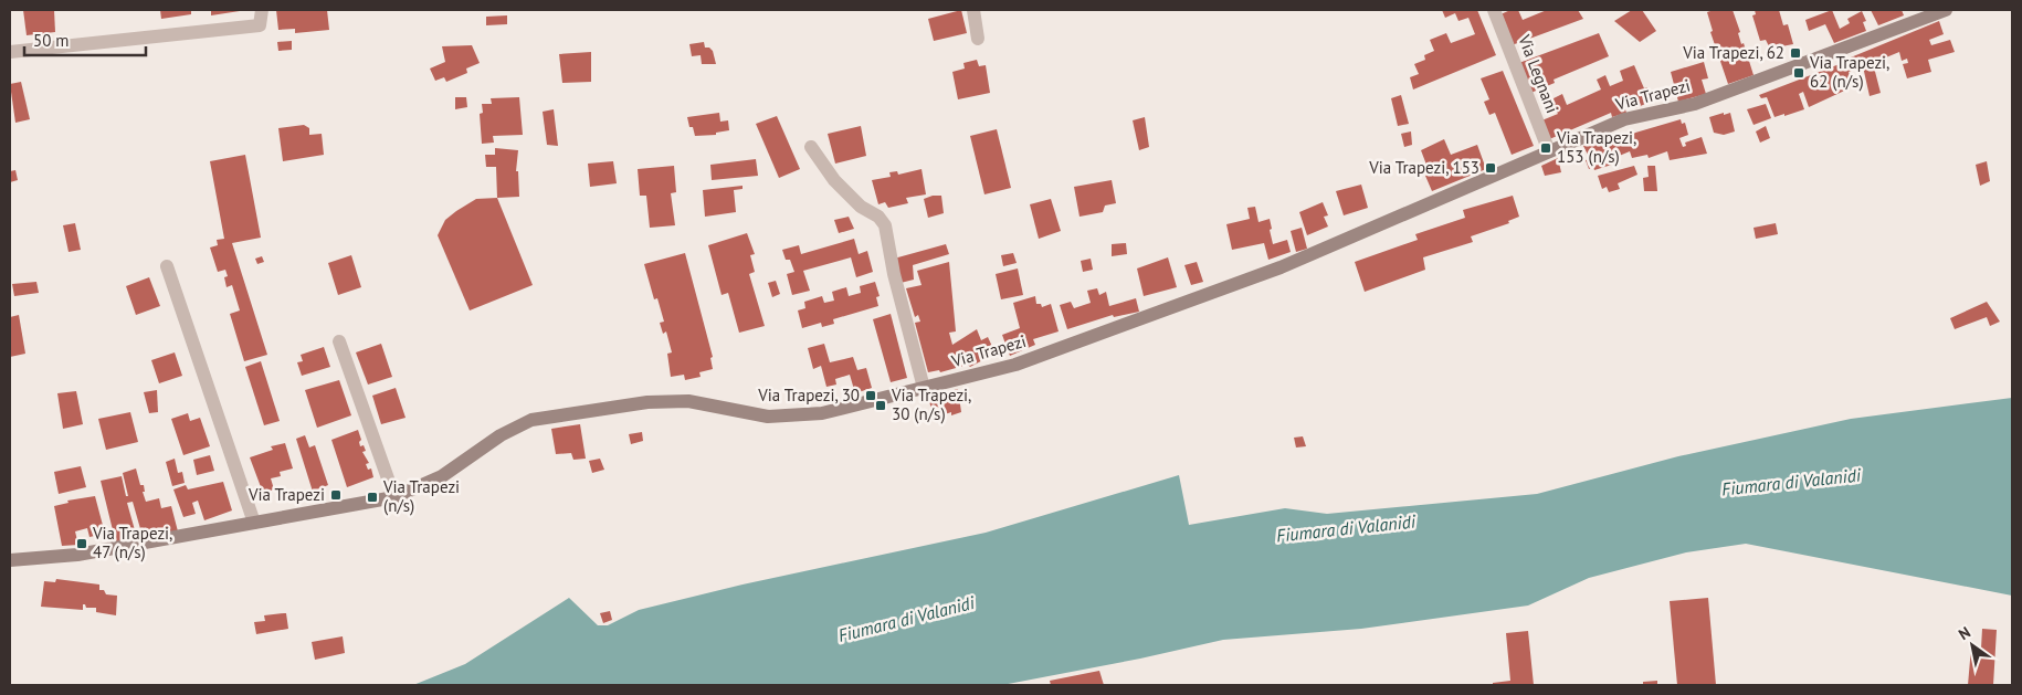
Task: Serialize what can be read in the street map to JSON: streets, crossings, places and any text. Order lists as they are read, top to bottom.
{
  "streets": {
    "street": ["Via Legnani", "Via Trapezi"]
  },
  "crossings": [
    ["Via Legnani", "Via Trapezi"]
  ],
  "water": ["Fiumara di Valanidi"],
  "places": {
    "transit": [
      "Via Trapezi, 62",
      "Via Trapezi, 62 (n/s)",
      "Via Trapezi, 153 (n/s)",
      "Via Trapezi, 153",
      "Via Trapezi, 30",
      "Via Trapezi, 30 (n/s)",
      "Via Trapezi",
      "Via Trapezi (n/s)",
      "Via Trapezi, 47 (n/s)"
    ]
  },
  "scale_bar": "50 m",
  "north": "top left"
}
